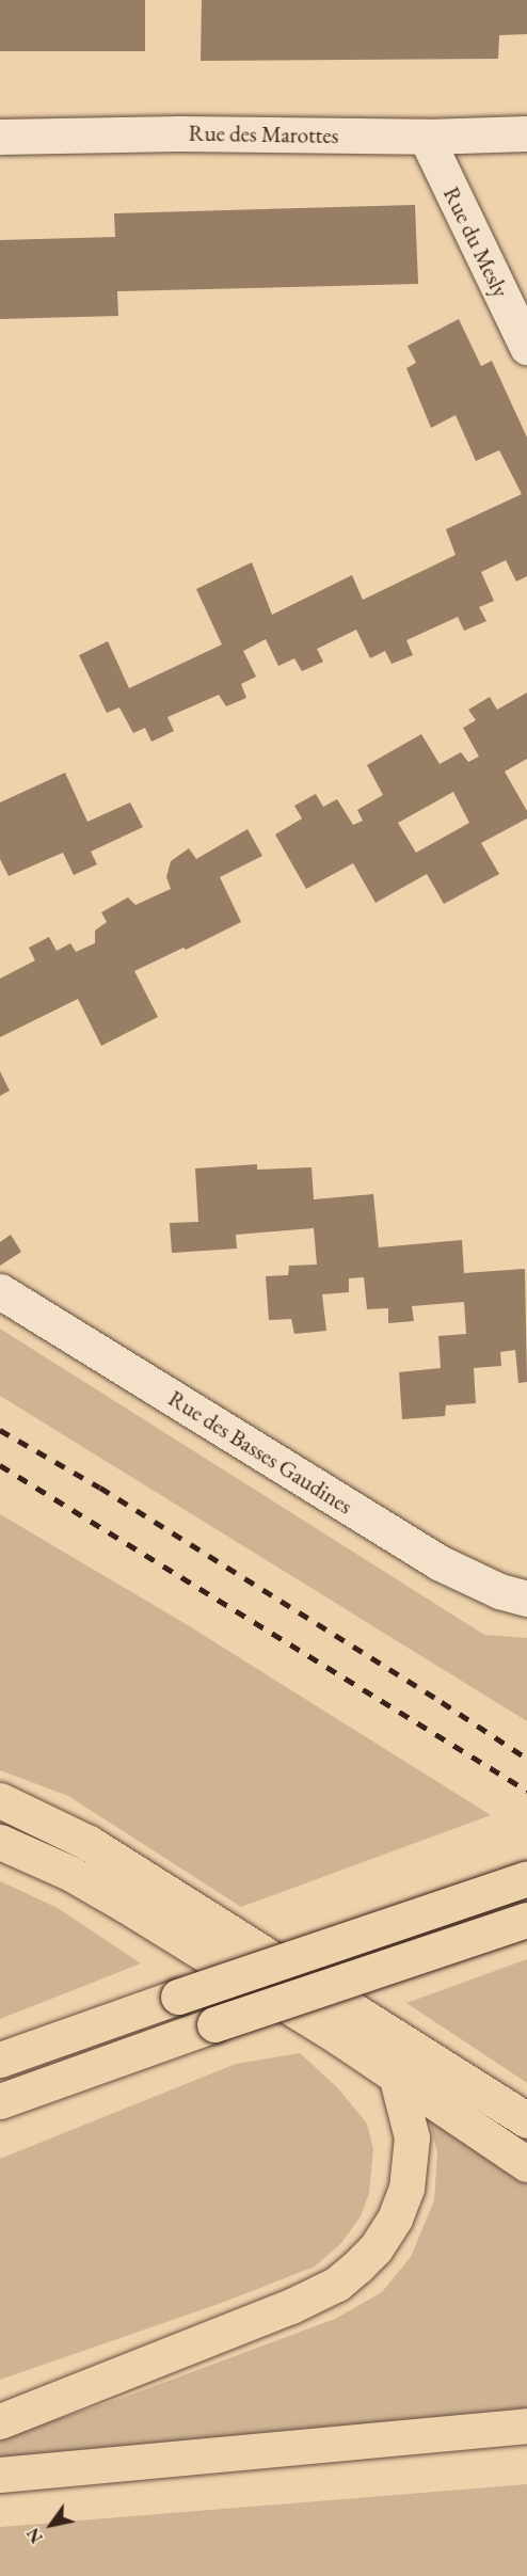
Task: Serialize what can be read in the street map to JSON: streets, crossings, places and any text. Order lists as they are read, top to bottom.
{
  "streets": {
    "street": ["Rue des Marottes", "Rue du Mesly", "Rue des Basses Gaudines"]
  },
  "crossings": [
    ["Rue des Marottes", "Rue du Mesly"]
  ],
  "north": "bottom left"
}
